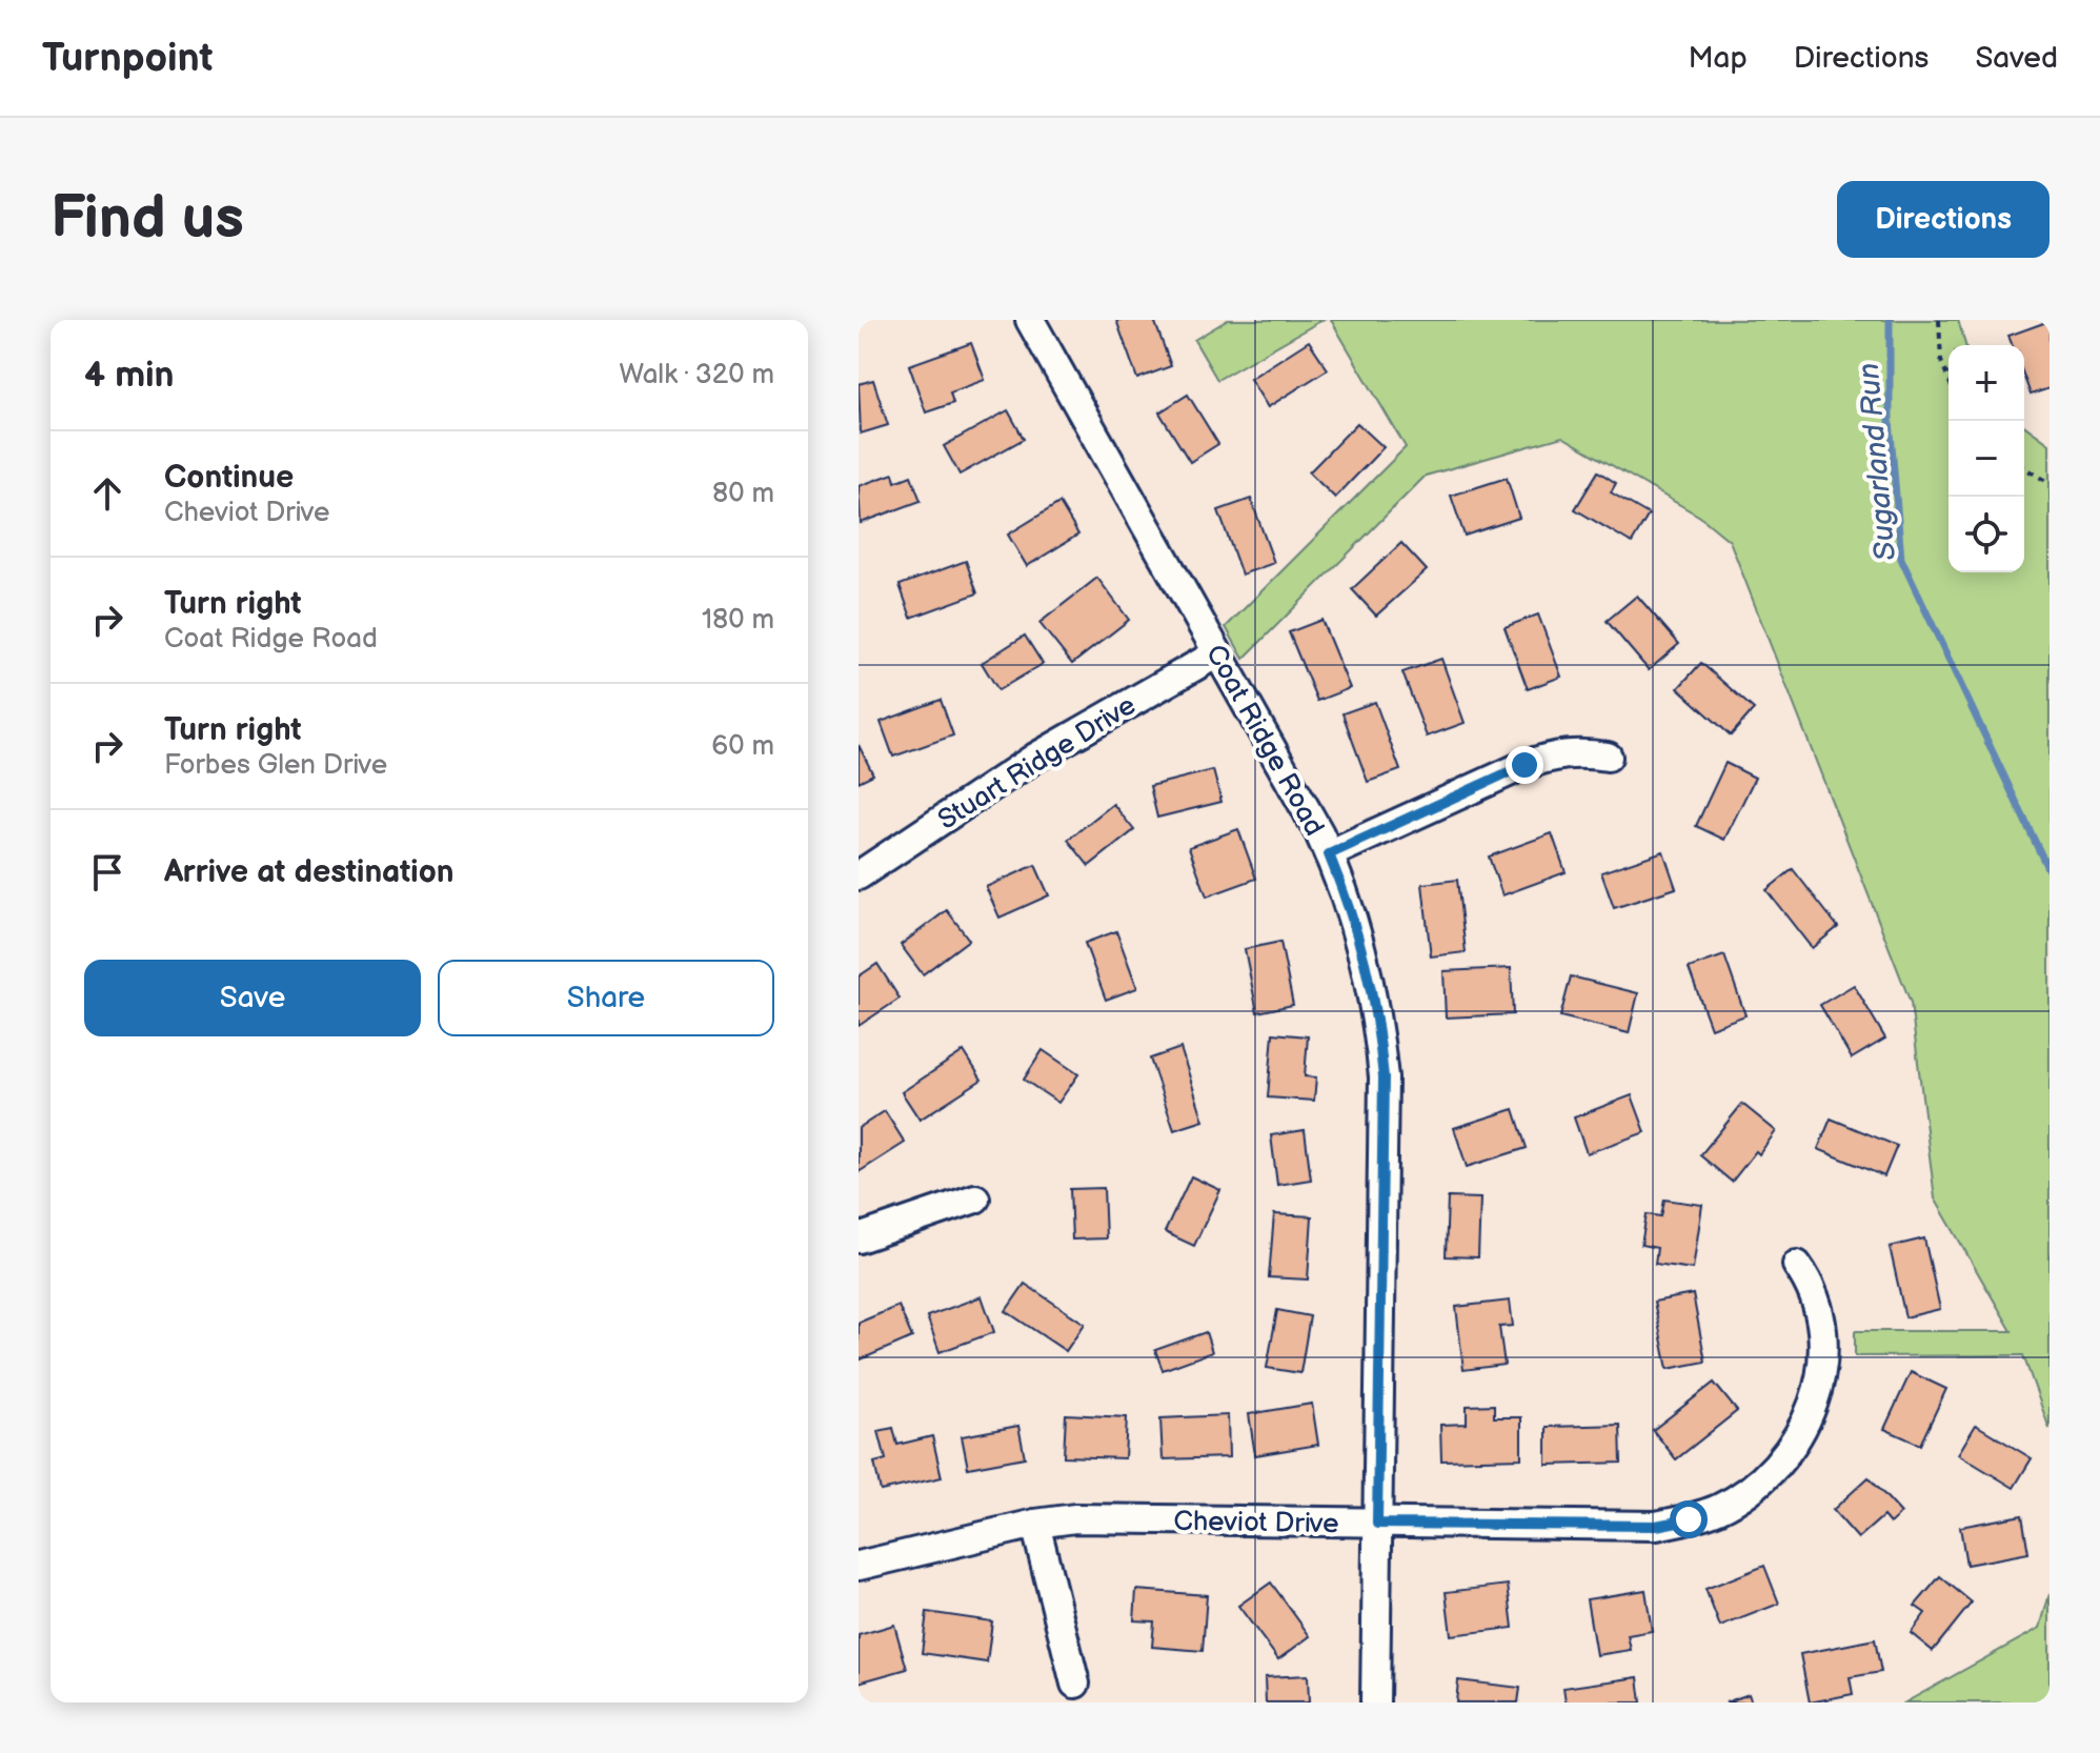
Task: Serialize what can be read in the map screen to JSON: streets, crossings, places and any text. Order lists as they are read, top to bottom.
{
  "streets": {
    "street": ["Coat Ridge Road", "Stuart Ridge Drive", "Cheviot Drive"]
  },
  "crossings": [
    ["Coat Ridge Road", "Stuart Ridge Drive"],
    ["Coat Ridge Road", "Cheviot Drive"]
  ],
  "water": ["Sugarland Run"],
  "page": {
    "header": "Turnpoint",
    "nav": ["Map", "Directions", "Saved"],
    "buttons": [
      "Directions",
      ["Save", "Share"]
    ],
    "title": "Find us",
    "heading": ["4 min", "Walk · 320 m"],
    "map_buttons": ["+", "−"],
    "list": [
      ["Continue", "Cheviot Drive", "80 m"],
      ["Turn right", "Coat Ridge Road", "180 m"],
      ["Turn right", "Forbes Glen Drive", "60 m"],
      "Arrive at destination"
    ]
  }
}
